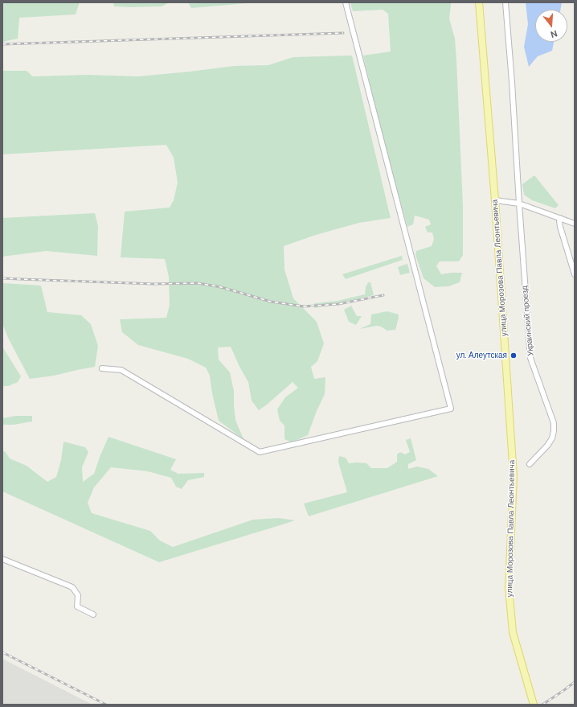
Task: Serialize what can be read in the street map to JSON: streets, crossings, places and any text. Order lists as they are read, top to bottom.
{
  "streets": {
    "main road": ["улица Морозова Павла Леонтьевича"],
    "street": ["Украинский проезд"]
  },
  "places": ["ул. Алеутская"],
  "north": "bottom"
}
